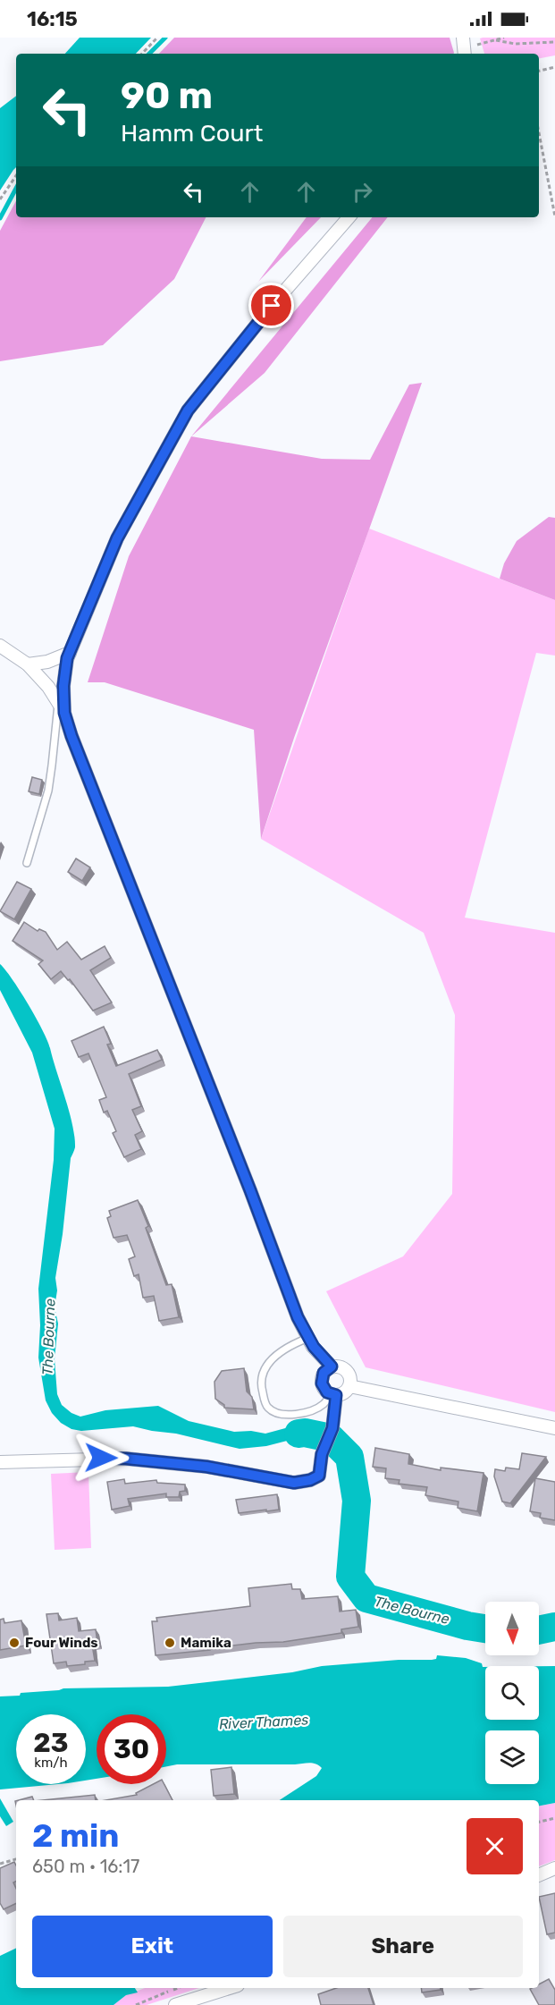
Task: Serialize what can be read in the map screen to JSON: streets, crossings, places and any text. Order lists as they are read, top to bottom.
{
  "water": ["The Bourne", "River Thames"],
  "places": ["Four Winds", "Mamika"],
  "north": "bottom",
  "page": {
    "status": "16:15",
    "turn": ["90 m", "Hamm Court"],
    "speed": "23 km/h",
    "limit": "30",
    "heading": ["2 min", "650 m · 16:17"],
    "buttons": ["Exit", "Share"]
  }
}
